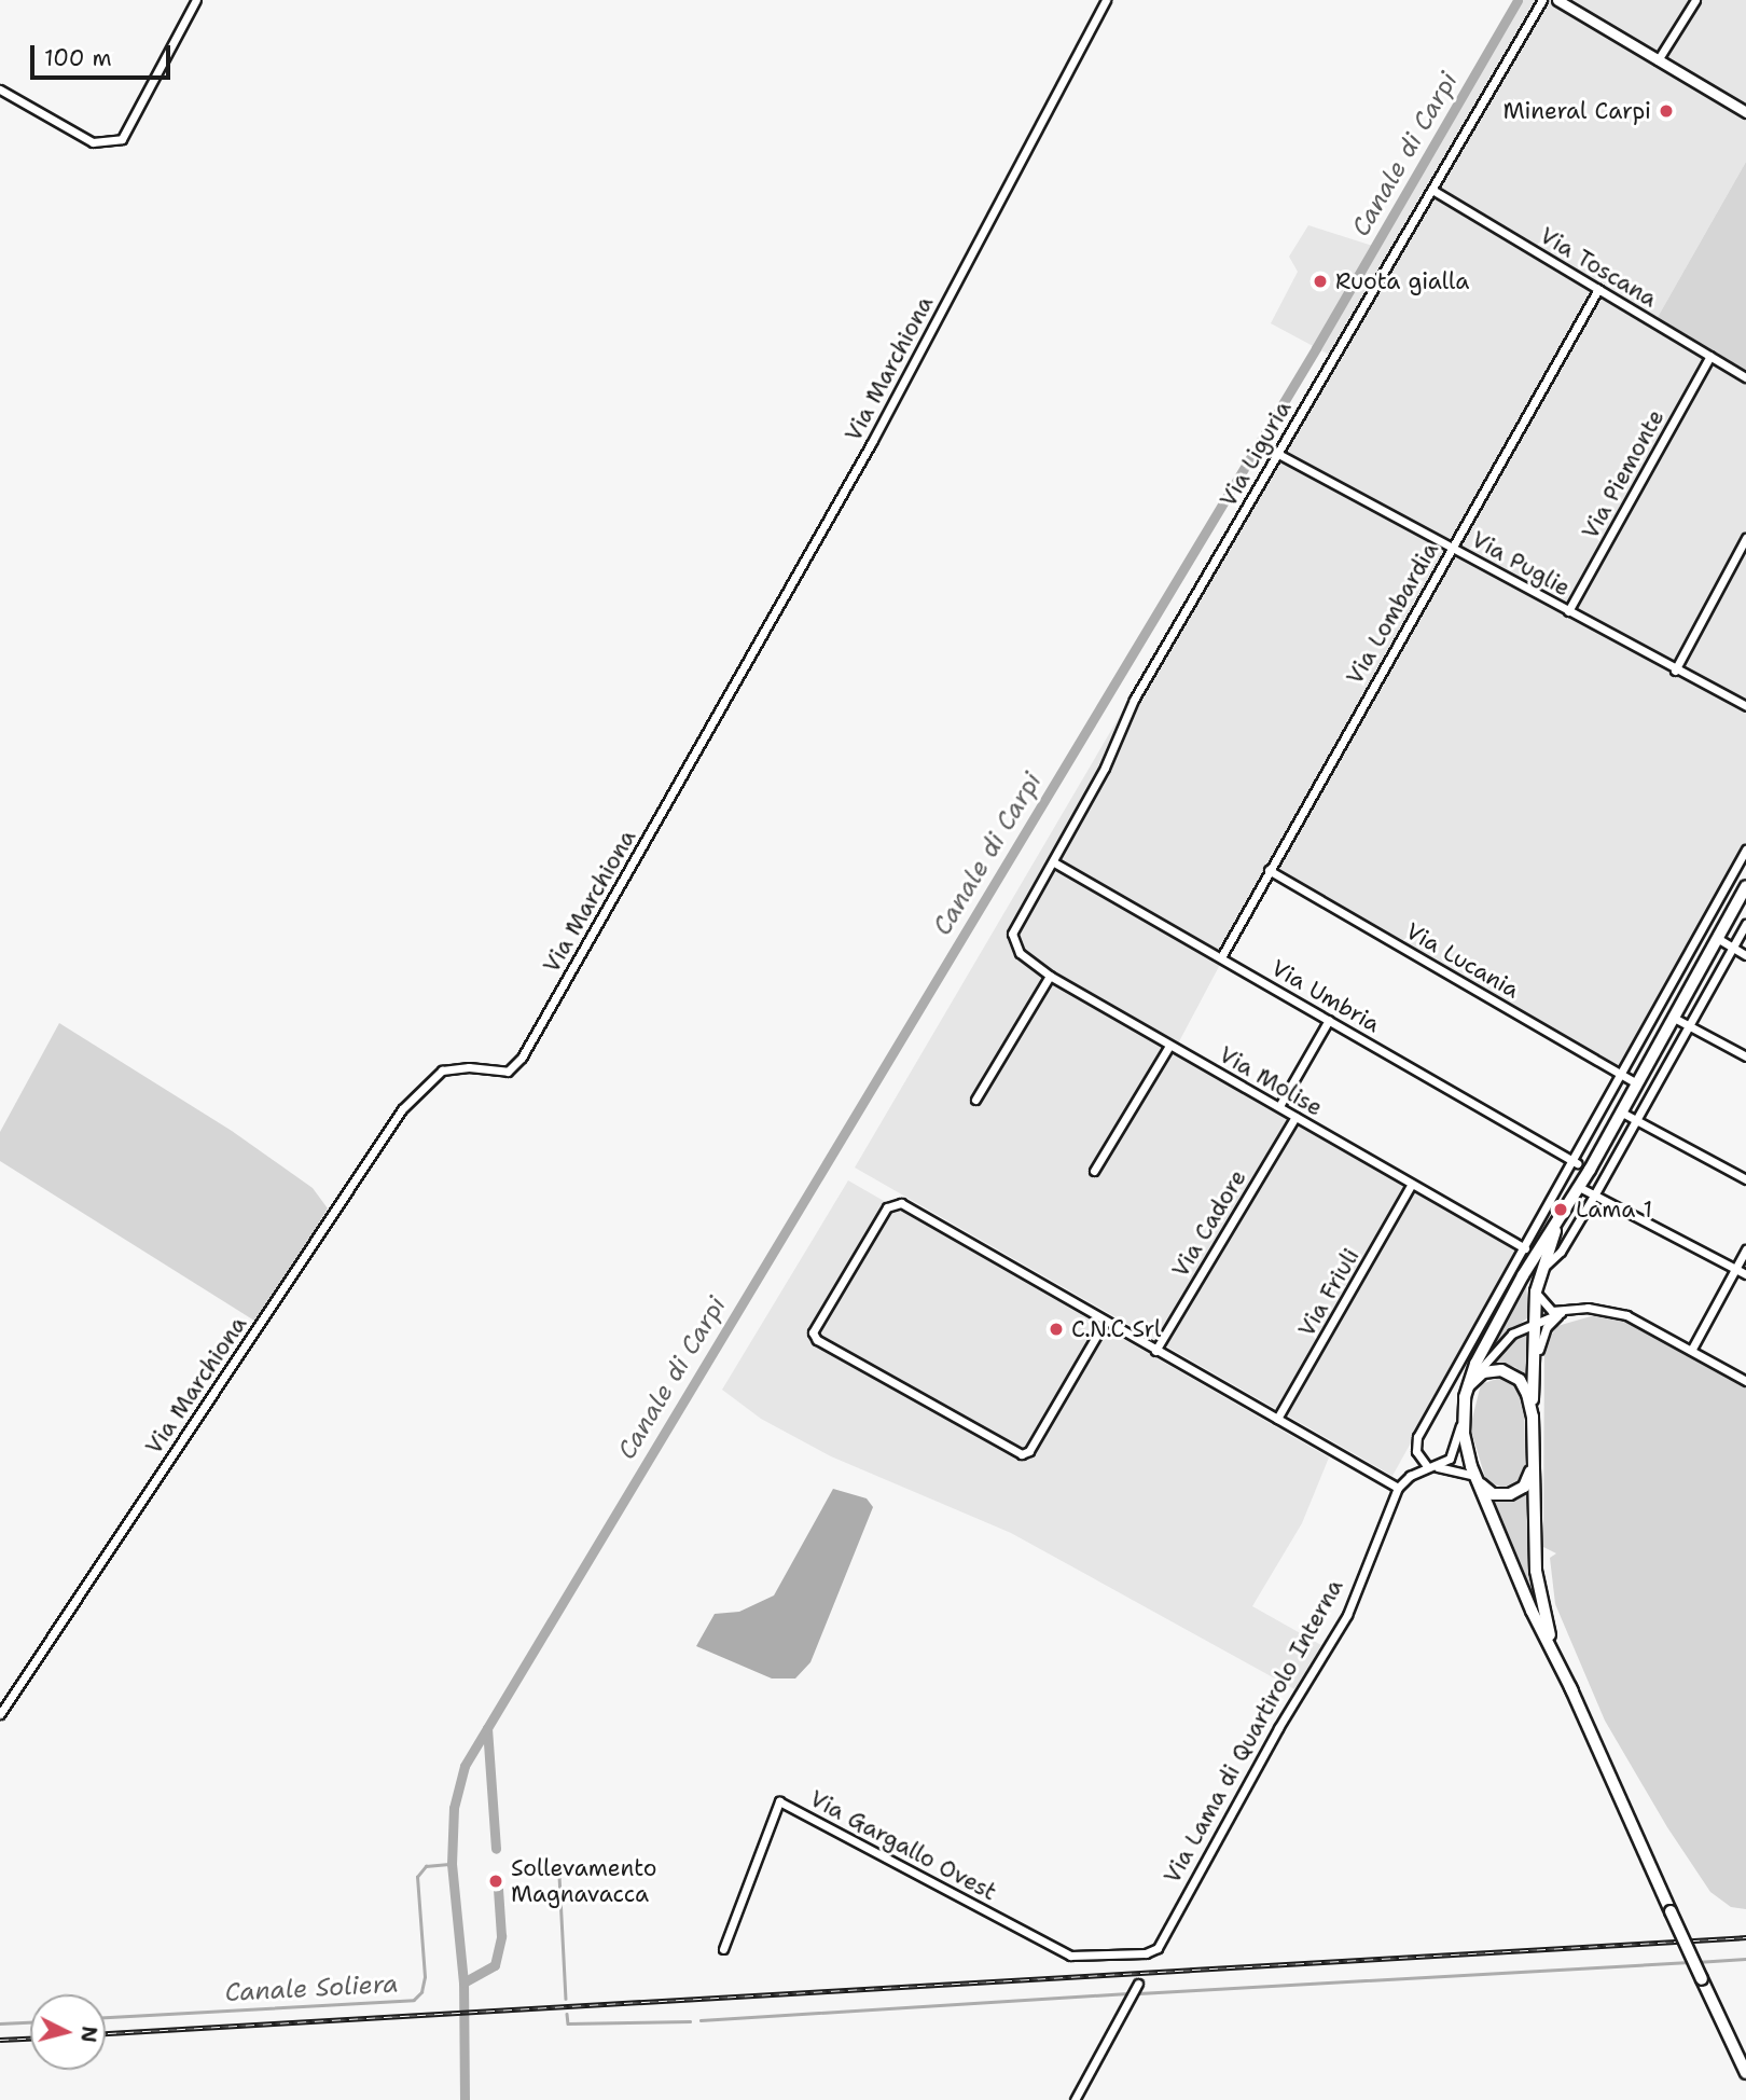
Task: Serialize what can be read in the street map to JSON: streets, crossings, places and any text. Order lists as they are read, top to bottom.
{
  "streets": {
    "street": [
      "Via Toscana",
      "Via Marchiona",
      "Via Liguria",
      "Via Piemonte",
      "Via Puglie",
      "Via Lombardia",
      "Via Lucania",
      "Via Umbria",
      "Via Molise",
      "Via Cadore",
      "Via Friuli",
      "Via Lama di Quartirolo Interna",
      "Via Gargallo Ovest"
    ]
  },
  "crossings": [
    ["Via Toscana", "Via Liguria"],
    ["Via Toscana", "Via Piemonte"],
    ["Via Toscana", "Via Lombardia"],
    ["Via Liguria", "Via Puglie"],
    ["Via Liguria", "Via Umbria"],
    ["Via Liguria", "Via Molise"],
    ["Via Piemonte", "Via Puglie"],
    ["Via Puglie", "Via Lombardia"],
    ["Via Lombardia", "Via Lucania"],
    ["Via Lombardia", "Via Umbria"],
    ["Via Molise", "Via Cadore"],
    ["Via Molise", "Via Friuli"],
    ["Via Lama di Quartirolo Interna", "Via Gargallo Ovest"]
  ],
  "water": ["Canale di Carpi", "Canale Soliera"],
  "places": [
    "Mineral Carpi",
    "Ruota gialla",
    "Lama 1",
    "C.N.C Srl",
    "Sollevamento Magnavacca"
  ],
  "scale_bar": "100 m",
  "north": "right"
}
